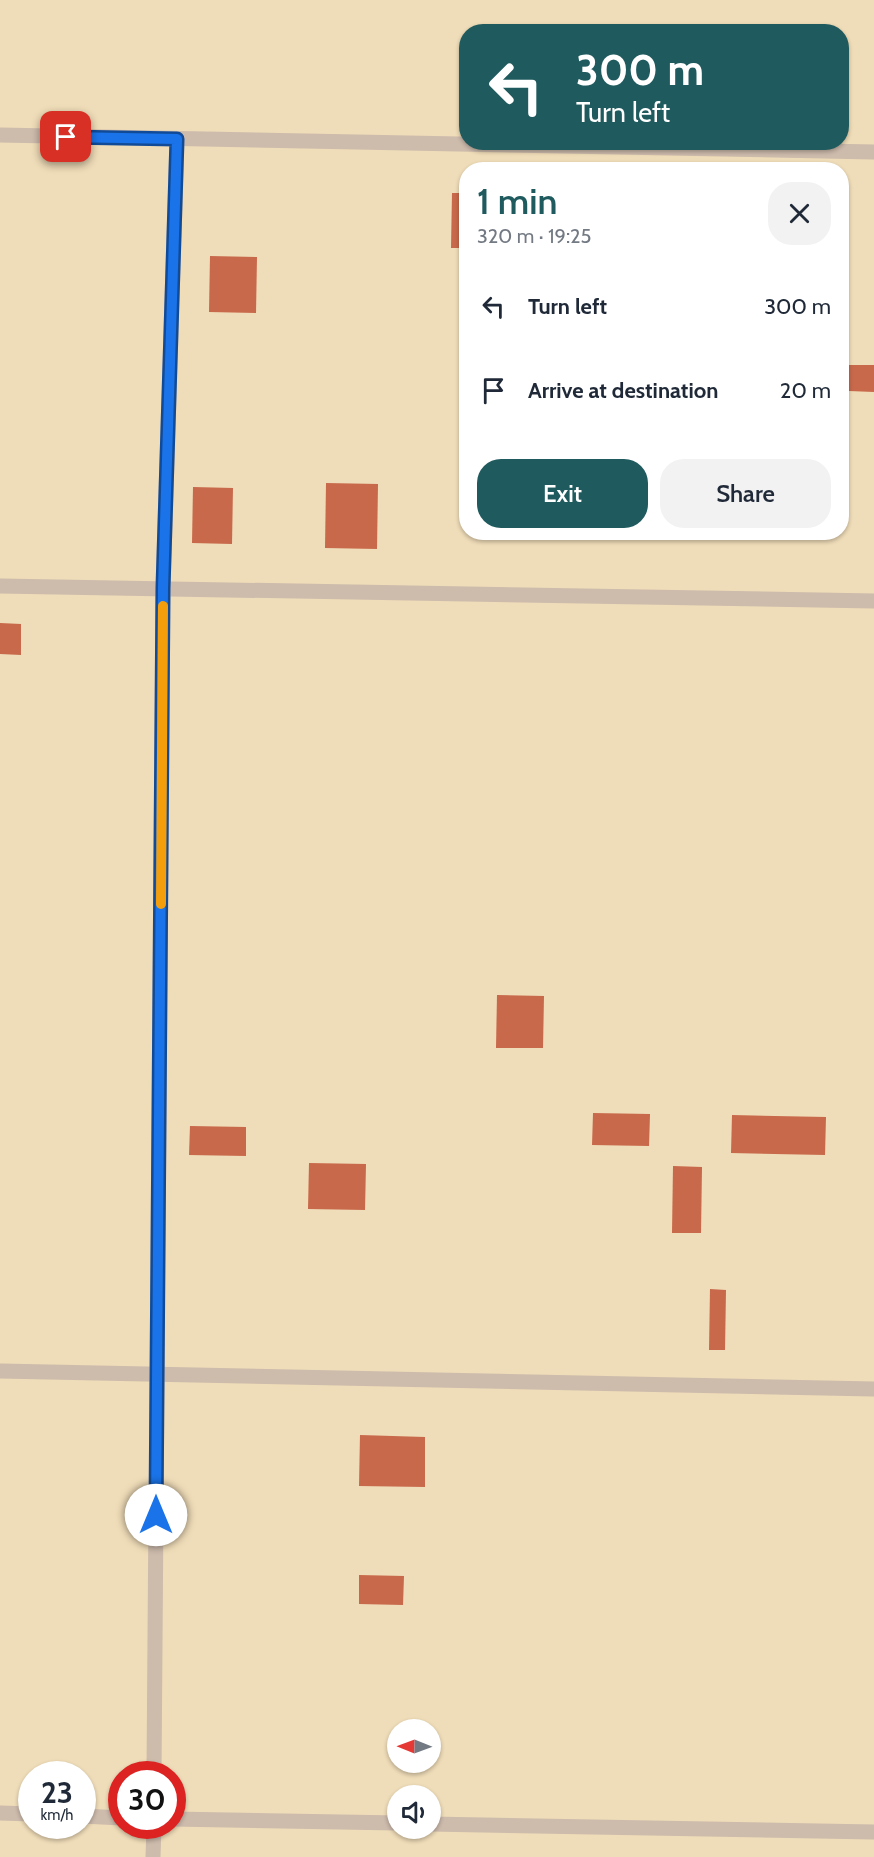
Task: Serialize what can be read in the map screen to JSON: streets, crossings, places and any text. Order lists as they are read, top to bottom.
{
  "north": "left",
  "page": {
    "turn": ["300 m", "Turn left"],
    "heading": ["1 min", "320 m · 19:25"],
    "list": [
      {
        "name": "Turn left",
        "value": "300 m"
      },
      {
        "name": "Arrive at destination",
        "value": "20 m"
      }
    ],
    "buttons": ["Exit", "Share"],
    "speed": "23 km/h",
    "limit": "30"
  }
}
